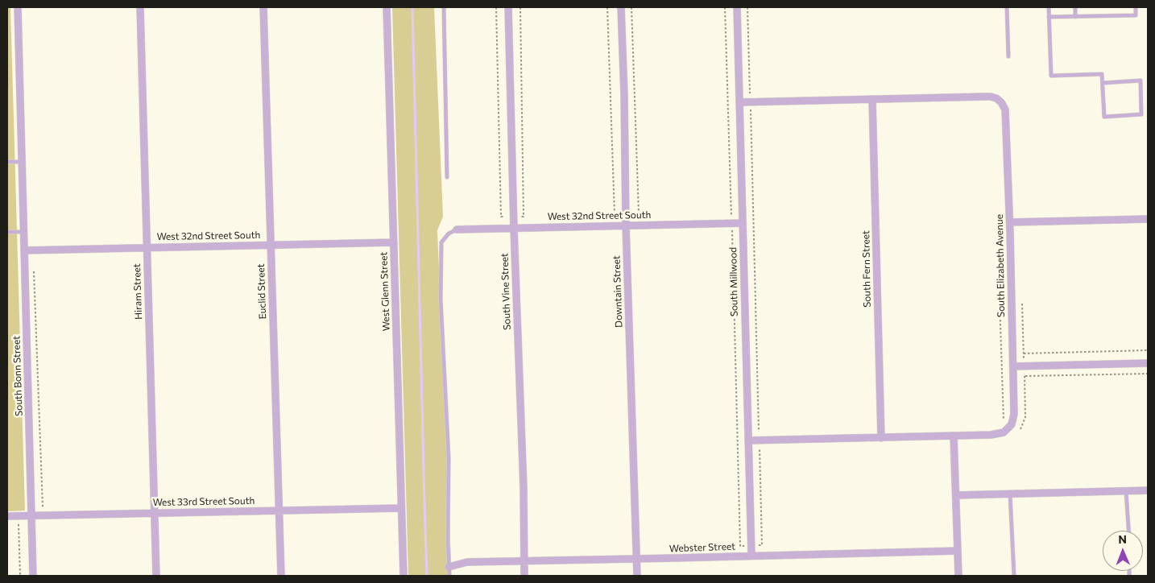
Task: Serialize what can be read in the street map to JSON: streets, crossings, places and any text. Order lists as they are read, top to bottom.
{
  "streets": {
    "street": [
      "West 32nd Street South",
      "South Elizabeth Avenue",
      "South Fern Street",
      "South Millwood",
      "Hiram Street",
      "Euclid Street",
      "West Glenn Street",
      "South Vine Street",
      "Downtain Street",
      "South Bonn Street",
      "West 33rd Street South",
      "Webster Street"
    ]
  },
  "crossings": [
    ["West 32nd Street South", "South Millwood"],
    ["West 32nd Street South", "Hiram Street"],
    ["West 32nd Street South", "Euclid Street"],
    ["West 32nd Street South", "West Glenn Street"],
    ["West 32nd Street South", "South Vine Street"],
    ["West 32nd Street South", "Downtain Street"],
    ["West 32nd Street South", "South Bonn Street"],
    ["South Elizabeth Avenue", "South Fern Street"],
    ["South Millwood", "Webster Street"],
    ["Hiram Street", "West 33rd Street South"],
    ["Euclid Street", "West 33rd Street South"],
    ["West Glenn Street", "West 33rd Street South"],
    ["South Vine Street", "Webster Street"],
    ["Downtain Street", "Webster Street"],
    ["South Bonn Street", "West 33rd Street South"]
  ],
  "north": "top"
}
